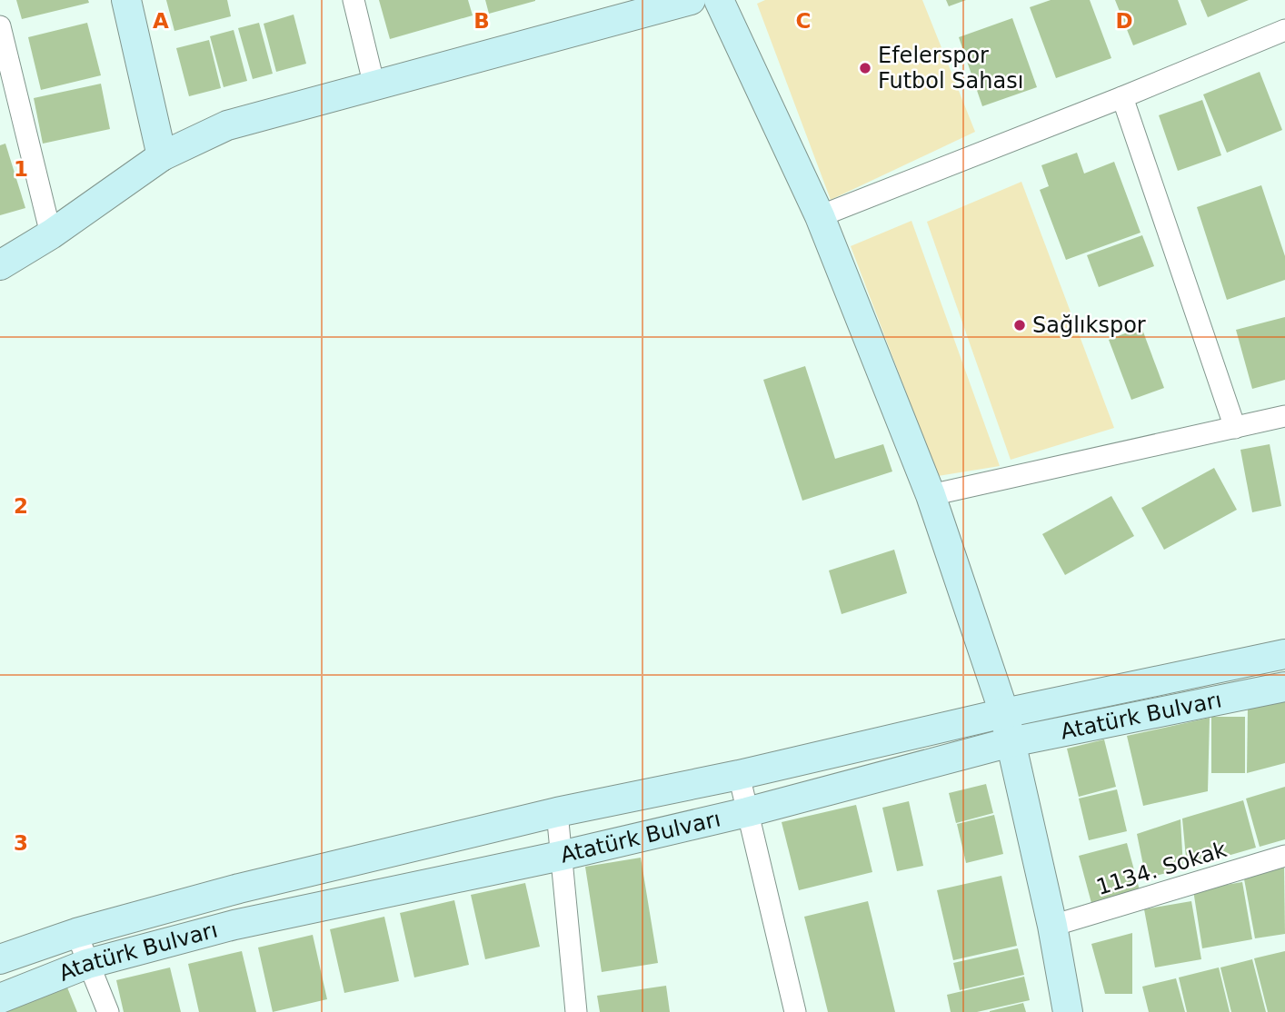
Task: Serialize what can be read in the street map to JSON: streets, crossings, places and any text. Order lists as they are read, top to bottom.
{
  "streets": {
    "main road": ["Atatürk Bulvarı"],
    "street": ["1134. Sokak"]
  },
  "places": ["Efelerspor Futbol Sahası", "Sağlıkspor"],
  "grid": {
    "columns": [
      "A",
      "B",
      "C",
      "D"
    ],
    "rows": ["1", "2", "3"]
  }
}
